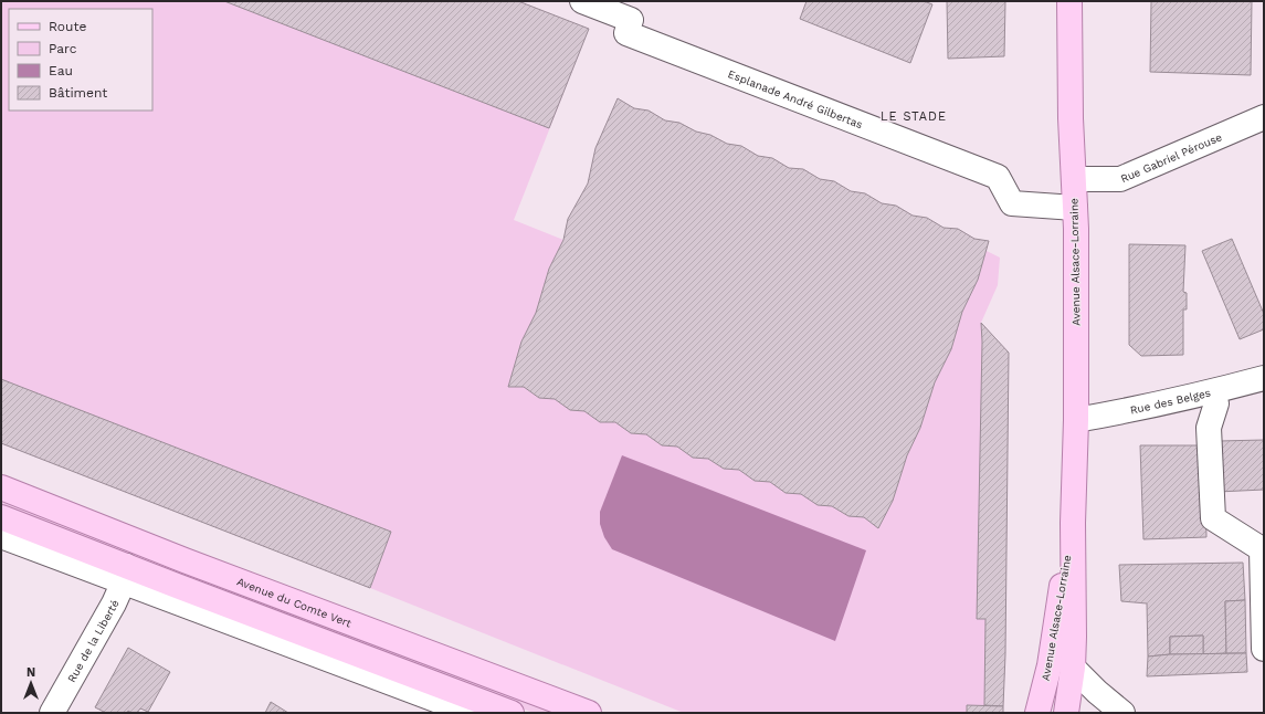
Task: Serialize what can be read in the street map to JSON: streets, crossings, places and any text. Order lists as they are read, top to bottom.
{
  "streets": {
    "main road": ["Avenue Alsace-Lorraine", "Avenue du Comte Vert"],
    "street": [
      "Esplanade André Gilbertas",
      "Rue Gabriel Pérouse",
      "Rue des Belges",
      "Rue de la Liberté"
    ]
  },
  "crossings": [
    ["Esplanade André Gilbertas", "Avenue Alsace-Lorraine"],
    ["Rue Gabriel Pérouse", "Avenue Alsace-Lorraine"],
    ["Avenue Alsace-Lorraine", "Rue des Belges"]
  ],
  "districts": ["LE STADE"],
  "legend": [
    "Route",
    "Parc",
    "Eau",
    "Bâtiment"
  ],
  "north": "top"
}
